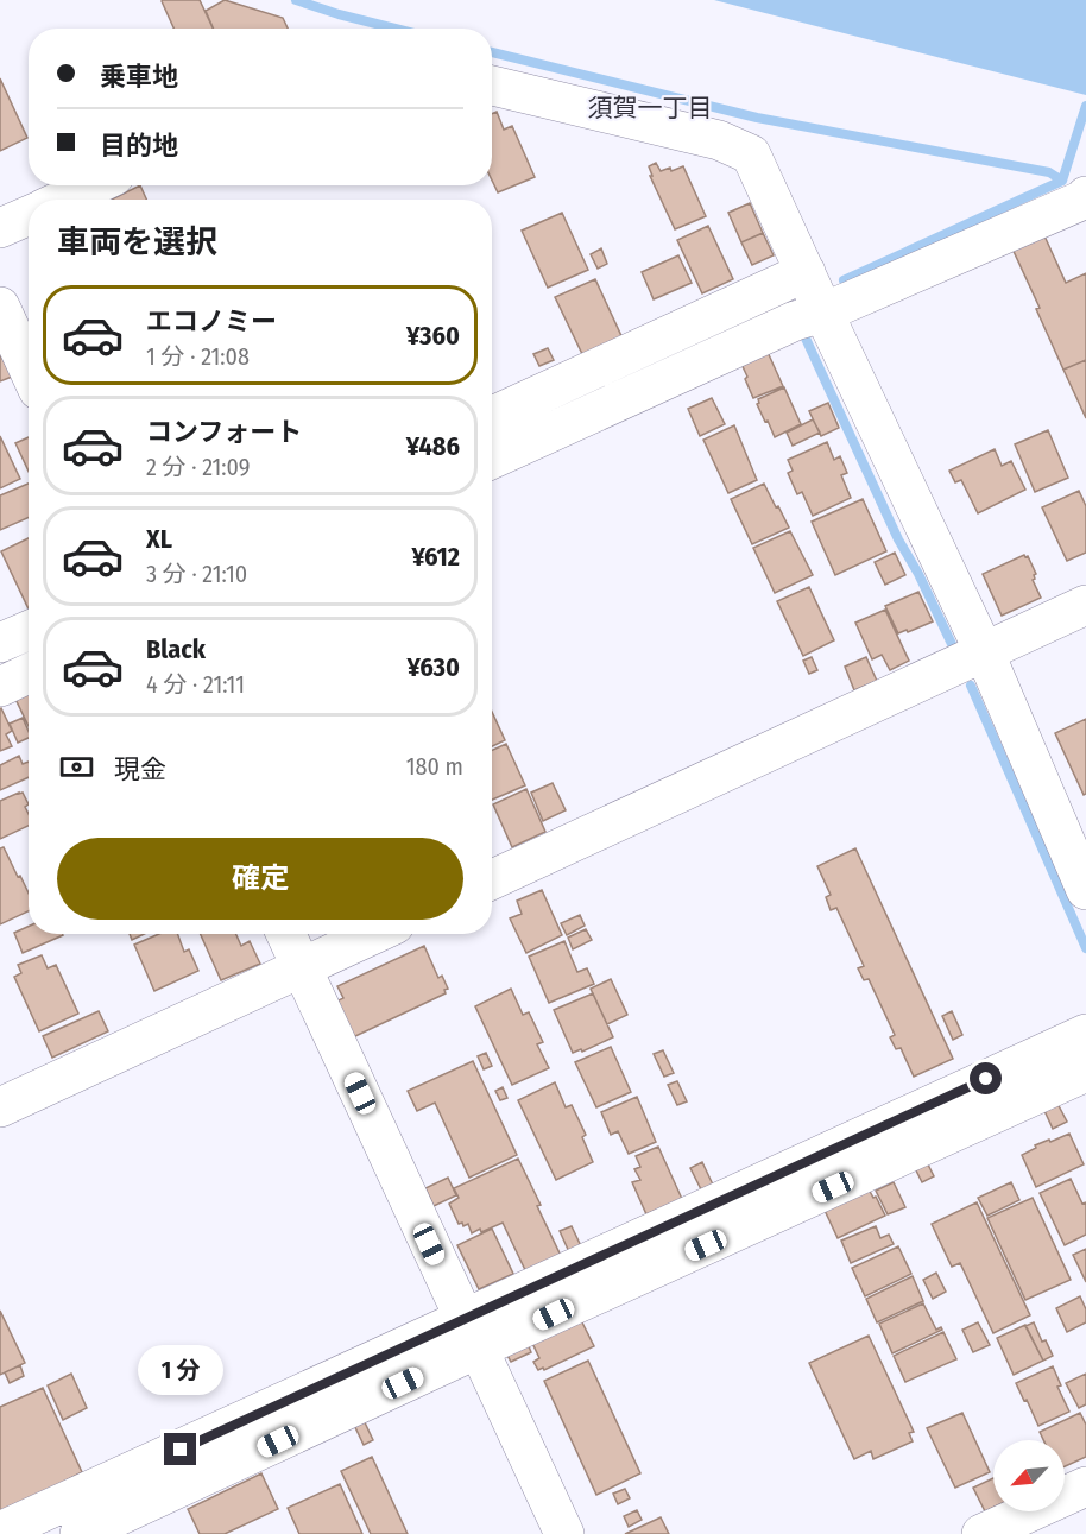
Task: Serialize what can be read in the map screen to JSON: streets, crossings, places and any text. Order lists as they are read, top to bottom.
{
  "districts": ["須賀一丁目"],
  "north": "bottom left",
  "page": {
    "banner": ["乗車地", "目的地"],
    "heading": "車両を選択",
    "list": [
      {
        "name": "エコノミー",
        "note": "1 分 · 21:08",
        "value": "¥360"
      },
      {
        "name": "コンフォート",
        "note": "2 分 · 21:09",
        "value": "¥486"
      },
      {
        "name": "XL",
        "note": "3 分 · 21:10",
        "value": "¥612"
      },
      {
        "name": "Black",
        "note": "4 分 · 21:11",
        "value": "¥630"
      }
    ],
    "pay": ["現金", "180 m"],
    "buttons": "確定",
    "bubble": "1 分"
  }
}
